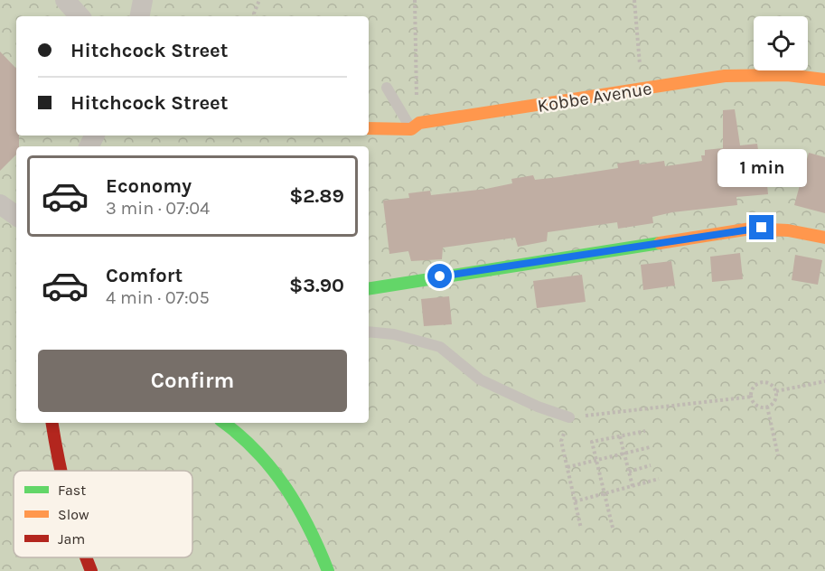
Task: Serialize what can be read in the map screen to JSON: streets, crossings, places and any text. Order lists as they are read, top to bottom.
{
  "streets": {
    "street": ["Kobbe Avenue"]
  },
  "legend": ["Fast", "Slow", "Jam"],
  "page": {
    "banner": ["Hitchcock Street", "Hitchcock Street"],
    "bubble": "1 min",
    "list": [
      {
        "name": "Economy",
        "note": "3 min · 07:04",
        "value": "$2.89"
      },
      {
        "name": "Comfort",
        "note": "4 min · 07:05",
        "value": "$3.90"
      }
    ],
    "buttons": "Confirm"
  }
}
